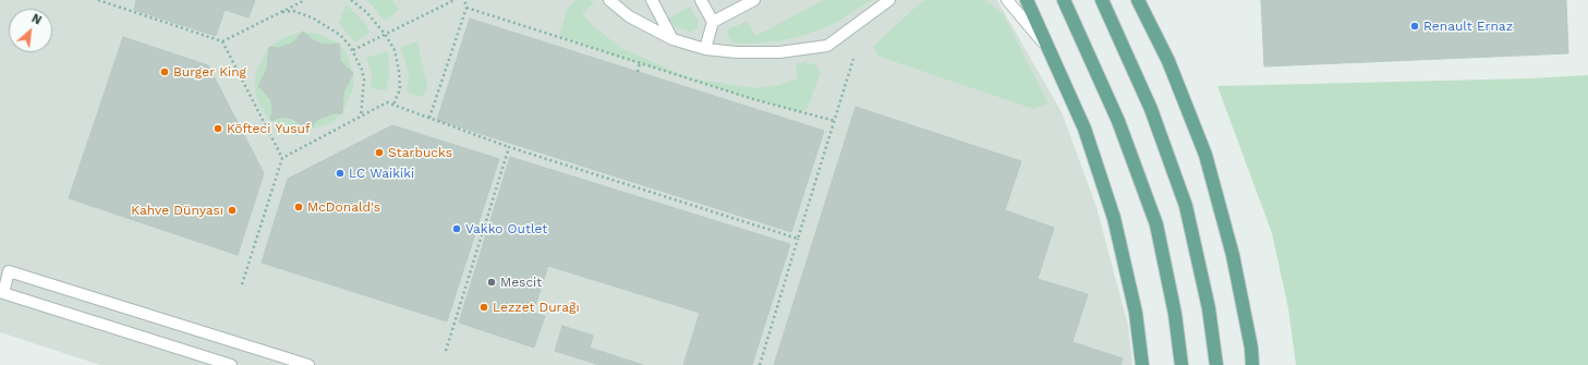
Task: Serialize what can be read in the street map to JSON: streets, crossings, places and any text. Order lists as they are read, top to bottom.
{
  "places": [
    "Renault Ernaz",
    "Burger King",
    "Köfteci Yusuf",
    "Starbucks",
    "LC Waikiki",
    "McDonald's",
    "Kahve Dünyası",
    "Vakko Outlet",
    "Mescit",
    "Lezzet Durağı"
  ],
  "north": "top right"
}
